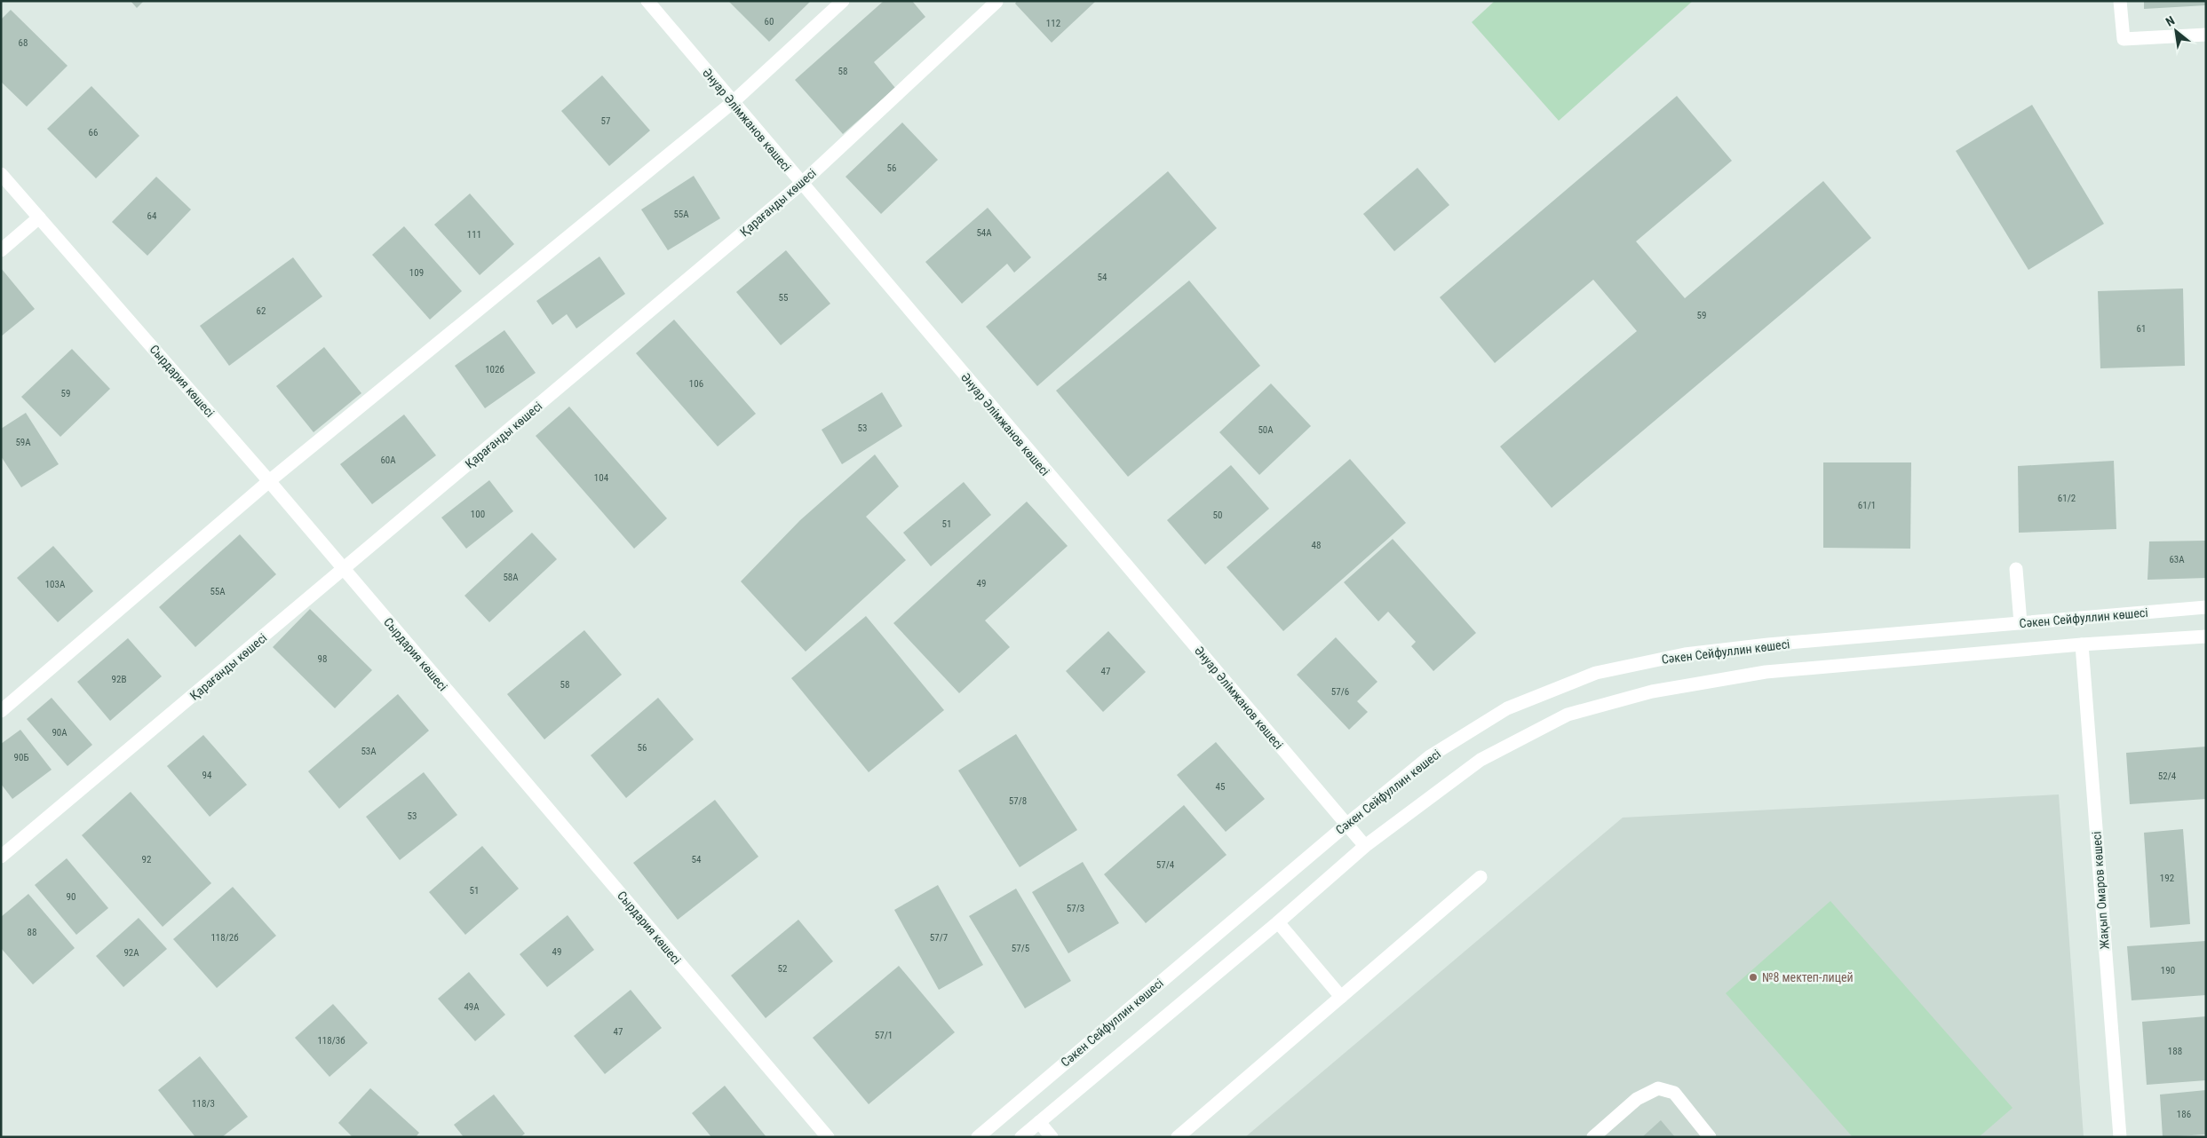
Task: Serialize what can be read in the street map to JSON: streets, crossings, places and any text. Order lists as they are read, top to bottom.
{
  "streets": {
    "street": [
      "Әнуар Әлімжанов көшесі",
      "Қарағанды көшесі",
      "Сырдария көшесі",
      "Сәкен Сейфуллин көшесі",
      "Жақып Омаров көшесі"
    ]
  },
  "crossings": [
    ["Әнуар Әлімжанов көшесі", "Қарағанды көшесі"],
    ["Әнуар Әлімжанов көшесі", "Сәкен Сейфуллин көшесі"],
    ["Қарағанды көшесі", "Сырдария көшесі"],
    ["Сәкен Сейфуллин көшесі", "Жақып Омаров көшесі"]
  ],
  "places": ["№8 мектеп-лицей"],
  "house_numbers": [
    "60",
    "112",
    "68",
    "58",
    "57",
    "66",
    "56",
    "55А",
    "64",
    "54А",
    "111",
    "109",
    "54",
    "55",
    "62",
    "59",
    "61",
    "102б",
    "106",
    "59",
    "53",
    "50А",
    "59А",
    "60А",
    "104",
    "61/2",
    "61/1",
    "100",
    "50",
    "51",
    "48",
    "63А",
    "58А",
    "49",
    "103А",
    "55А",
    "98",
    "47",
    "92В",
    "58",
    "57/6",
    "90А",
    "56",
    "53А",
    "90Б",
    "94",
    "52/4",
    "45",
    "57/8",
    "53",
    "92",
    "54",
    "57/4",
    "192",
    "51",
    "90",
    "57/3",
    "88",
    "118/2б",
    "57/7",
    "57/5",
    "49",
    "92А",
    "52",
    "190",
    "49А",
    "47",
    "57/1",
    "118/3б",
    "188",
    "118/3",
    "186"
  ],
  "north": "top left"
}
